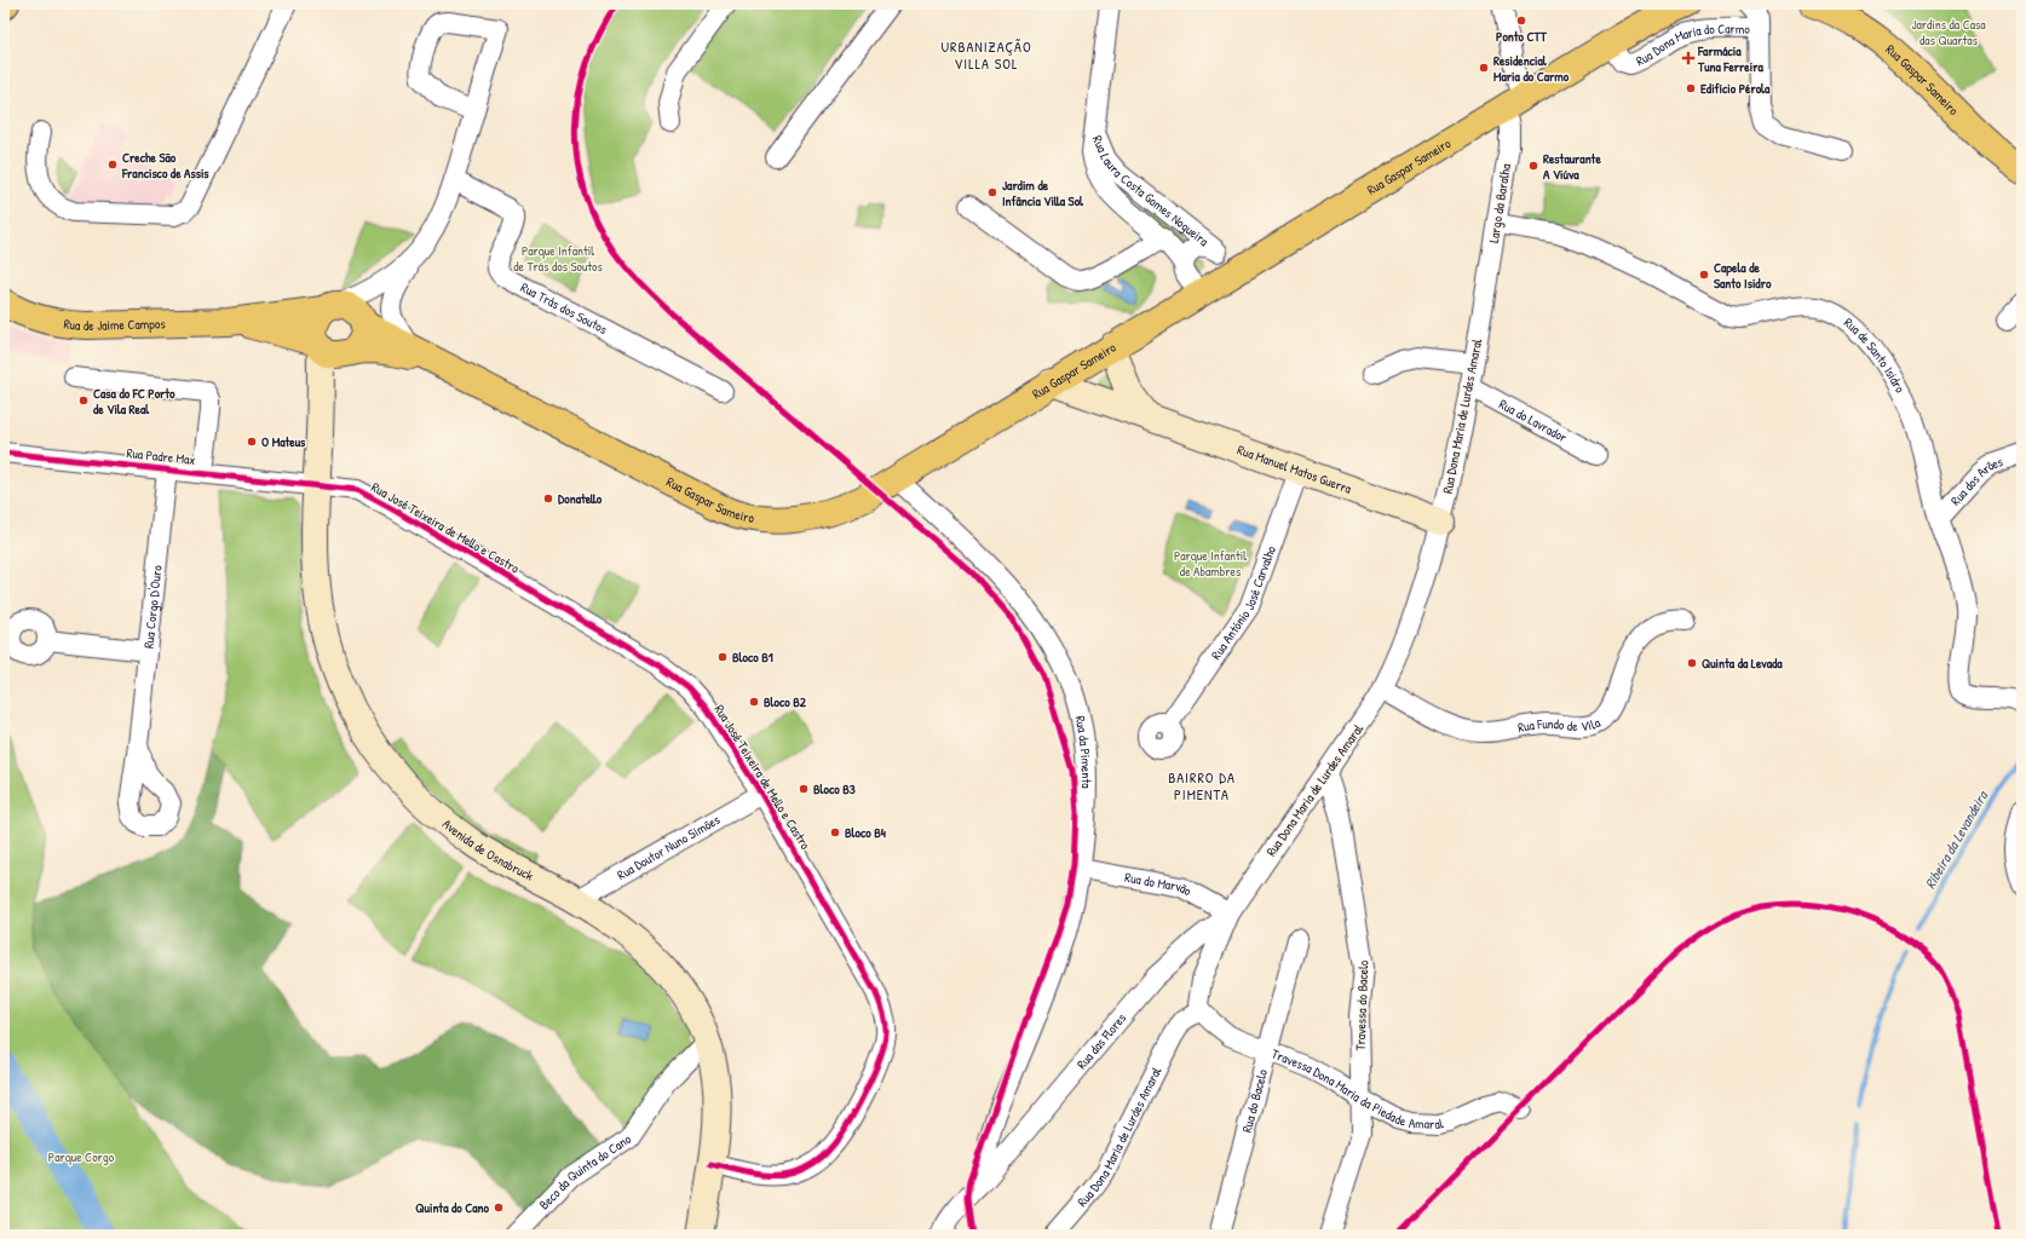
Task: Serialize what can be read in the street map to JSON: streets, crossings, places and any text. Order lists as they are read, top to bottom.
{
  "streets": {
    "main road": [
      "Rua Gaspar Sameiro",
      "Rua de Jaime Campos",
      "Rua Manuel Matos Guerra",
      "Avenida de Osnabruck"
    ],
    "street": [
      "Rua Dona Maria do Carmo",
      "Rua Laura Costa Gomes Nogueira",
      "Largo da Baralha",
      "Rua Trás dos Soutos",
      "Rua de Santo Isidro",
      "Rua Dona Maria de Lurdes Amaral",
      "Rua do Lavrador",
      "Rua Padre Max",
      "Rua dos Arões",
      "Rua José Teixeira de Mello e Castro",
      "Rua António José Carvalho",
      "Rua Corgo D'Ouro",
      "Rua Fundo de Vila",
      "Rua da Pimenta",
      "Rua Doutor Nuno Simões",
      "Rua do Marvão",
      "Travessa do Bacelo",
      "Rua das Flores",
      "Travessa Dona Maria da Piedade Amaral",
      "Rua do Bacelo",
      "Beco da Quinta do Cano"
    ]
  },
  "crossings": [
    ["Rua Dona Maria do Carmo", "Rua Gaspar Sameiro"],
    ["Rua Gaspar Sameiro", "Rua Laura Costa Gomes Nogueira"],
    ["Rua Gaspar Sameiro", "Largo da Baralha"],
    ["Rua Gaspar Sameiro", "Rua Manuel Matos Guerra"],
    ["Rua Gaspar Sameiro", "Rua da Pimenta"],
    ["Largo da Baralha", "Rua de Santo Isidro"],
    ["Largo da Baralha", "Rua Dona Maria de Lurdes Amaral"],
    ["Rua de Santo Isidro", "Rua dos Arões"],
    ["Rua Dona Maria de Lurdes Amaral", "Rua do Lavrador"],
    ["Rua Dona Maria de Lurdes Amaral", "Rua Manuel Matos Guerra"],
    ["Rua Dona Maria de Lurdes Amaral", "Rua Fundo de Vila"],
    ["Rua Dona Maria de Lurdes Amaral", "Rua do Marvão"],
    ["Rua Dona Maria de Lurdes Amaral", "Travessa do Bacelo"],
    ["Rua Dona Maria de Lurdes Amaral", "Rua das Flores"],
    ["Rua Dona Maria de Lurdes Amaral", "Travessa Dona Maria da Piedade Amaral"],
    ["Rua Padre Max", "Rua José Teixeira de Mello e Castro"],
    ["Rua Padre Max", "Rua Corgo D'Ouro"],
    ["Rua Padre Max", "Avenida de Osnabruck"],
    ["Rua Manuel Matos Guerra", "Rua António José Carvalho"],
    ["Rua José Teixeira de Mello e Castro", "Rua Doutor Nuno Simões"],
    ["Rua José Teixeira de Mello e Castro", "Avenida de Osnabruck"],
    ["Rua da Pimenta", "Rua do Marvão"],
    ["Rua da Pimenta", "Rua das Flores"],
    ["Rua Doutor Nuno Simões", "Avenida de Osnabruck"],
    ["Avenida de Osnabruck", "Beco da Quinta do Cano"],
    ["Rua do Marvão", "Rua das Flores"],
    ["Travessa do Bacelo", "Travessa Dona Maria da Piedade Amaral"],
    ["Travessa Dona Maria da Piedade Amaral", "Rua do Bacelo"]
  ],
  "districts": ["URBANIZAÇÃO VILLA SOL", "BAIRRO DA PIMENTA"],
  "water": ["Ribeira da Levandeira"],
  "parks": [
    "Jardins da Casa das Quartas",
    "Parque Infantil de Trás dos Soutos",
    "Parque Infantil de Abambres",
    "Parque Corgo"
  ],
  "places": {
    "other": [
      "Ponto CTT",
      "Residencial Maria do Carmo",
      "Edifício Pérola",
      "Creche São Francisco de Assis",
      "Restaurante A Viúva",
      "Jardim de Infância Villa Sol",
      "Capela de Santo Isidro",
      "Casa do FC Porto de Vila Real",
      "O Mateus",
      "Donatello",
      "Bloco B1",
      "Quinta da Levada",
      "Bloco B2",
      "Bloco B3",
      "Bloco B4",
      "Quinta do Cano"
    ],
    "health": ["Farmácia Tuna Ferreira"]
  }
}
